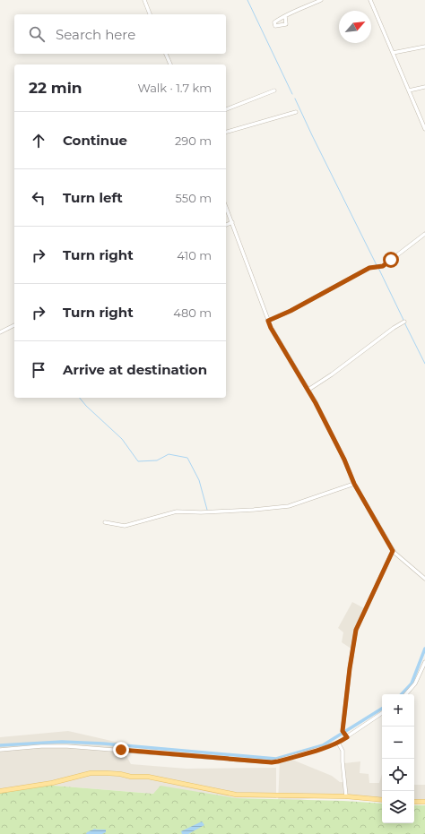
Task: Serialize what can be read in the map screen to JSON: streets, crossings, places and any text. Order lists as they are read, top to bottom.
{
  "north": "top right",
  "page": {
    "search": "Search here",
    "heading": ["22 min", "Walk · 1.7 km"],
    "list": [
      ["Continue", "290 m"],
      ["Turn left", "550 m"],
      ["Turn right", "410 m"],
      ["Turn right", "480 m"],
      "Arrive at destination"
    ],
    "map_buttons": ["+", "−"]
  }
}
